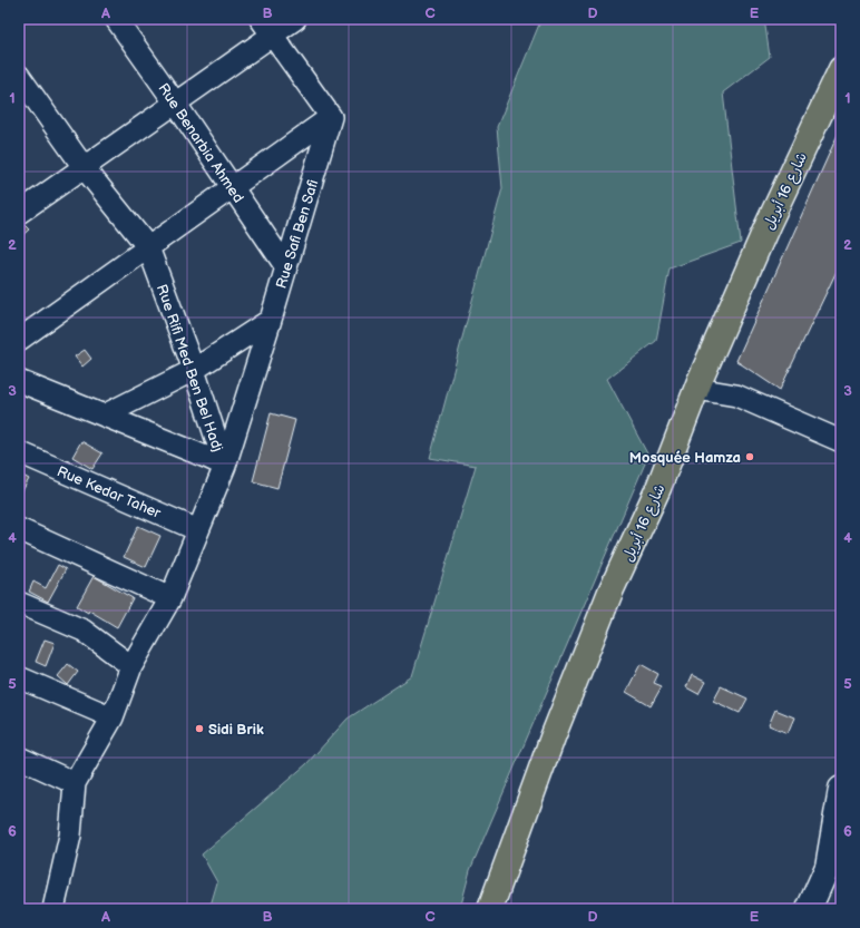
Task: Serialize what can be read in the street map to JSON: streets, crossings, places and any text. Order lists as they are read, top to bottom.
{
  "streets": {
    "main road": ["شارع 16 أبريل"],
    "street": [
      "Rue Benarbia Ahmed",
      "Rue Safi Ben Safi",
      "Rue Rifi Med Ben Bel Hadj",
      "Rue Kedar Taher"
    ]
  },
  "crossings": [
    ["Rue Benarbia Ahmed", "Rue Safi Ben Safi"],
    ["Rue Safi Ben Safi", "Rue Rifi Med Ben Bel Hadj"],
    ["Rue Rifi Med Ben Bel Hadj", "Rue Kedar Taher"]
  ],
  "places": ["Mosquée Hamza", "Sidi Brik"],
  "grid": {
    "columns": [
      "A",
      "B",
      "C",
      "D",
      "E"
    ],
    "rows": [
      "1",
      "2",
      "3",
      "4",
      "5",
      "6"
    ]
  }
}
